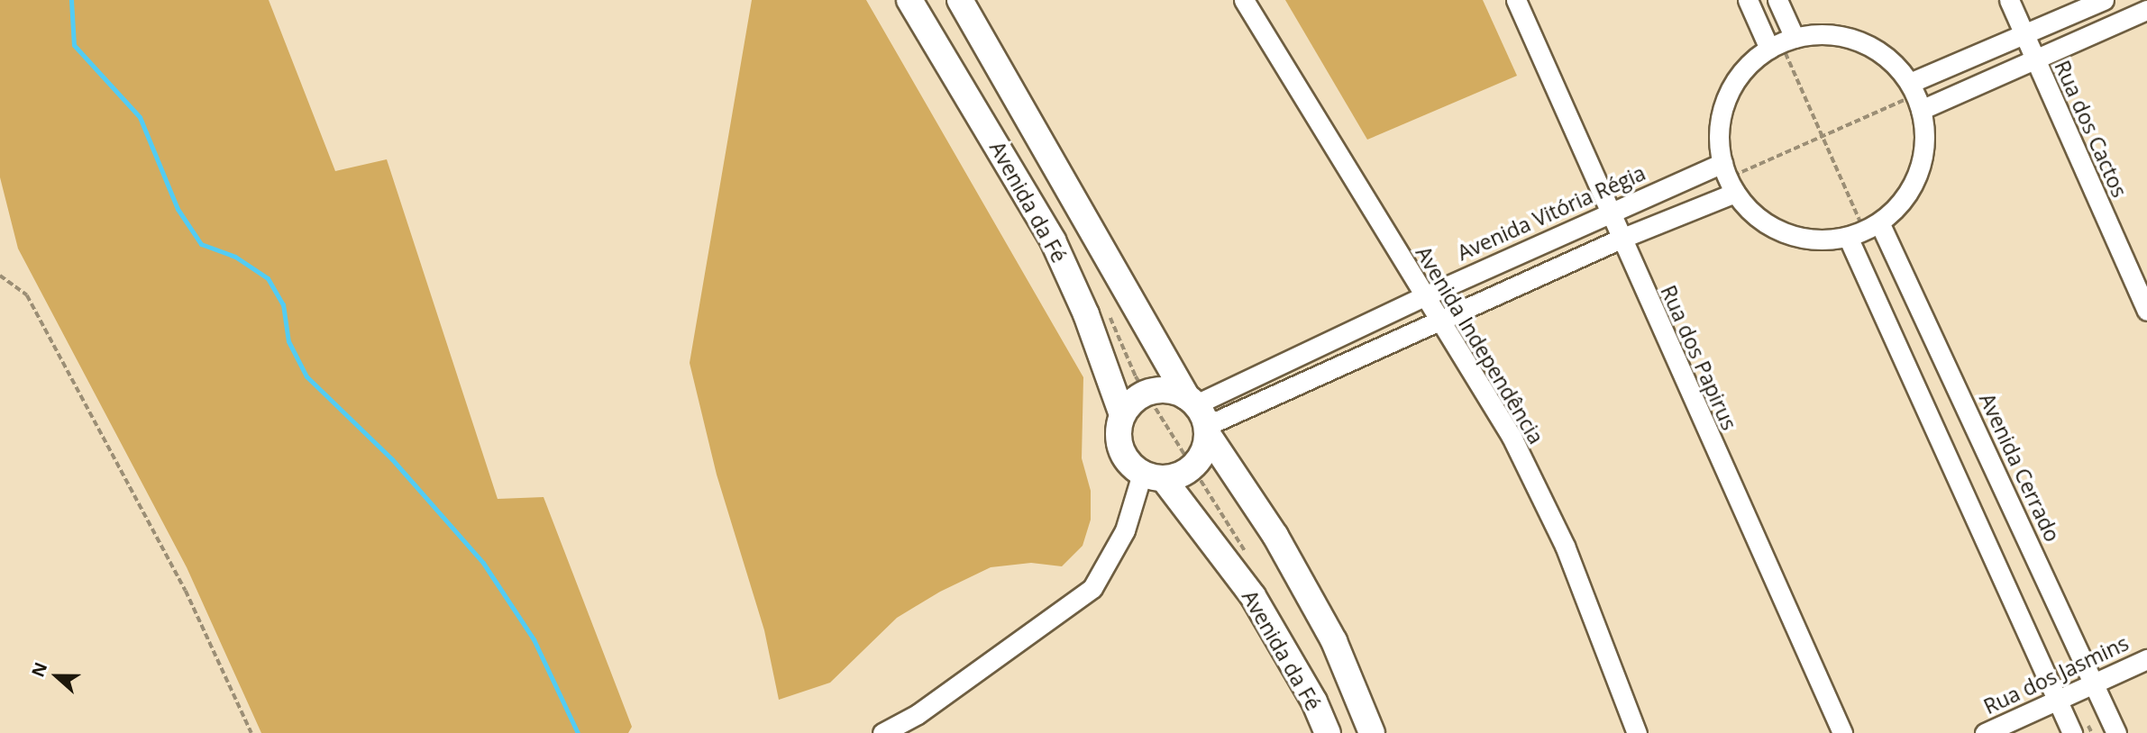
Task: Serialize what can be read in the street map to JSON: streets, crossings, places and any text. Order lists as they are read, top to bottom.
{
  "streets": {
    "main road": ["Avenida da Fé"],
    "street": [
      "Rua dos Cactos",
      "Avenida Vitória Régia",
      "Avenida Independência",
      "Rua dos Papirus",
      "Avenida Cerrado",
      "Rua dos Jasmins"
    ]
  },
  "crossings": [
    ["Avenida da Fé", "Avenida Vitória Régia"],
    ["Avenida Vitória Régia", "Avenida Independência"],
    ["Avenida Vitória Régia", "Rua dos Papirus"],
    ["Avenida Vitória Régia", "Avenida Cerrado"],
    ["Avenida Cerrado", "Rua dos Jasmins"]
  ],
  "north": "left"
}
